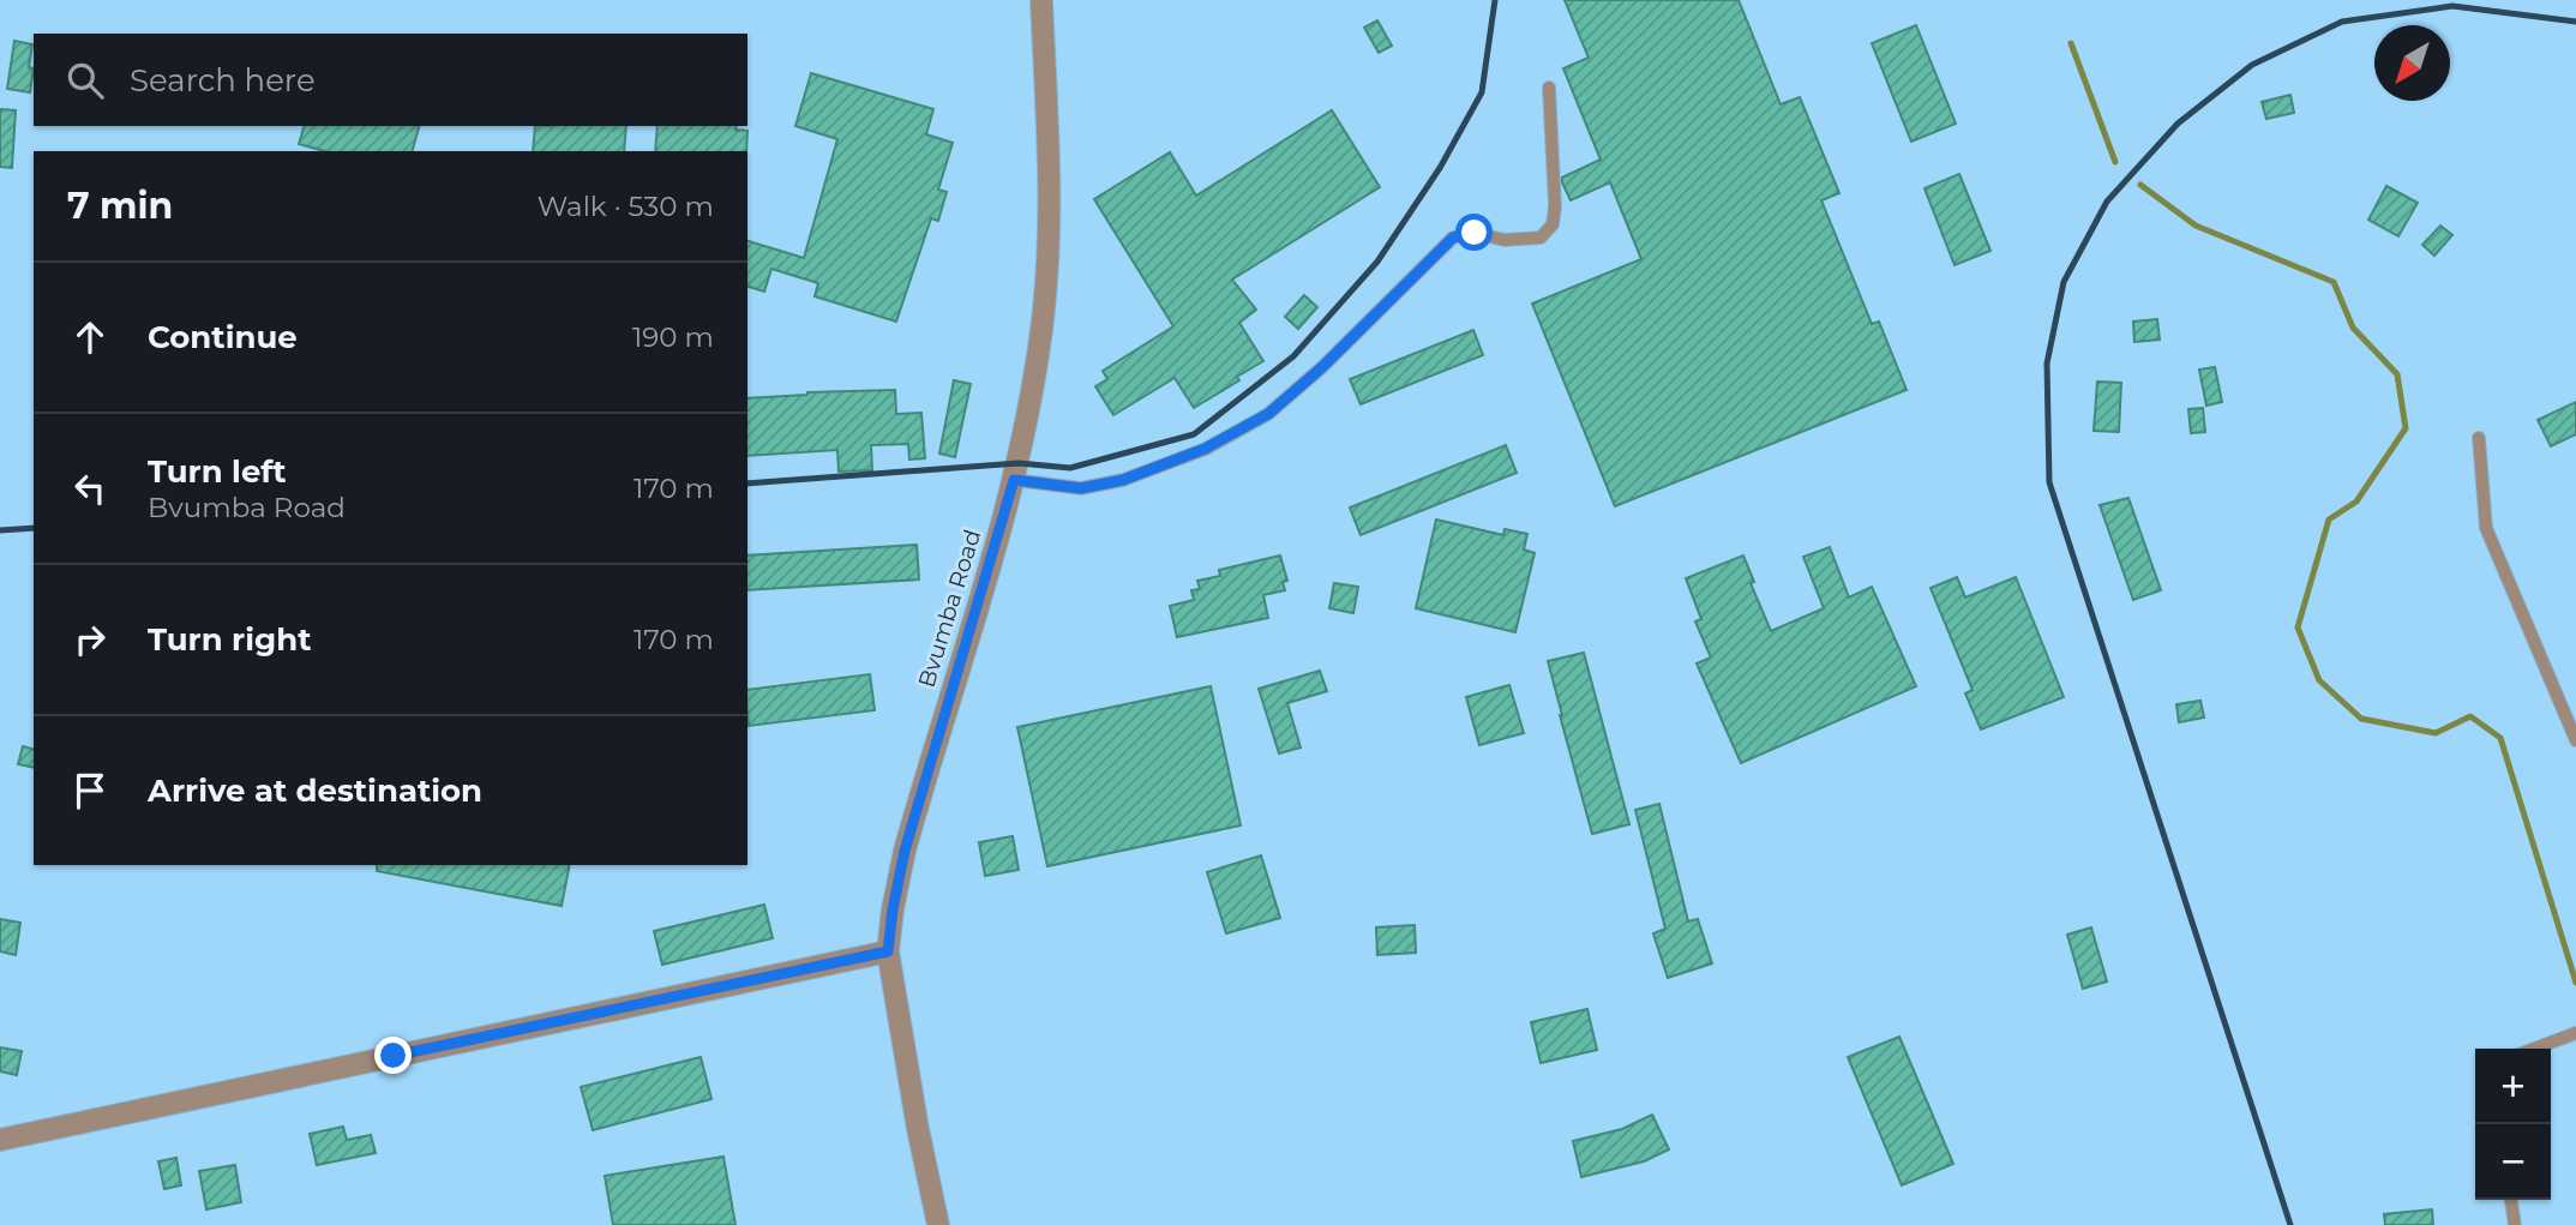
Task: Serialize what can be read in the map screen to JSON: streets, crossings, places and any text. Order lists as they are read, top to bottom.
{
  "streets": {
    "street": ["Bvumba Road"]
  },
  "north": "bottom left",
  "page": {
    "search": "Search here",
    "heading": ["7 min", "Walk · 530 m"],
    "list": [
      ["Continue", "190 m"],
      ["Turn left", "Bvumba Road", "170 m"],
      ["Turn right", "170 m"],
      "Arrive at destination"
    ],
    "map_buttons": ["+", "−"]
  }
}
